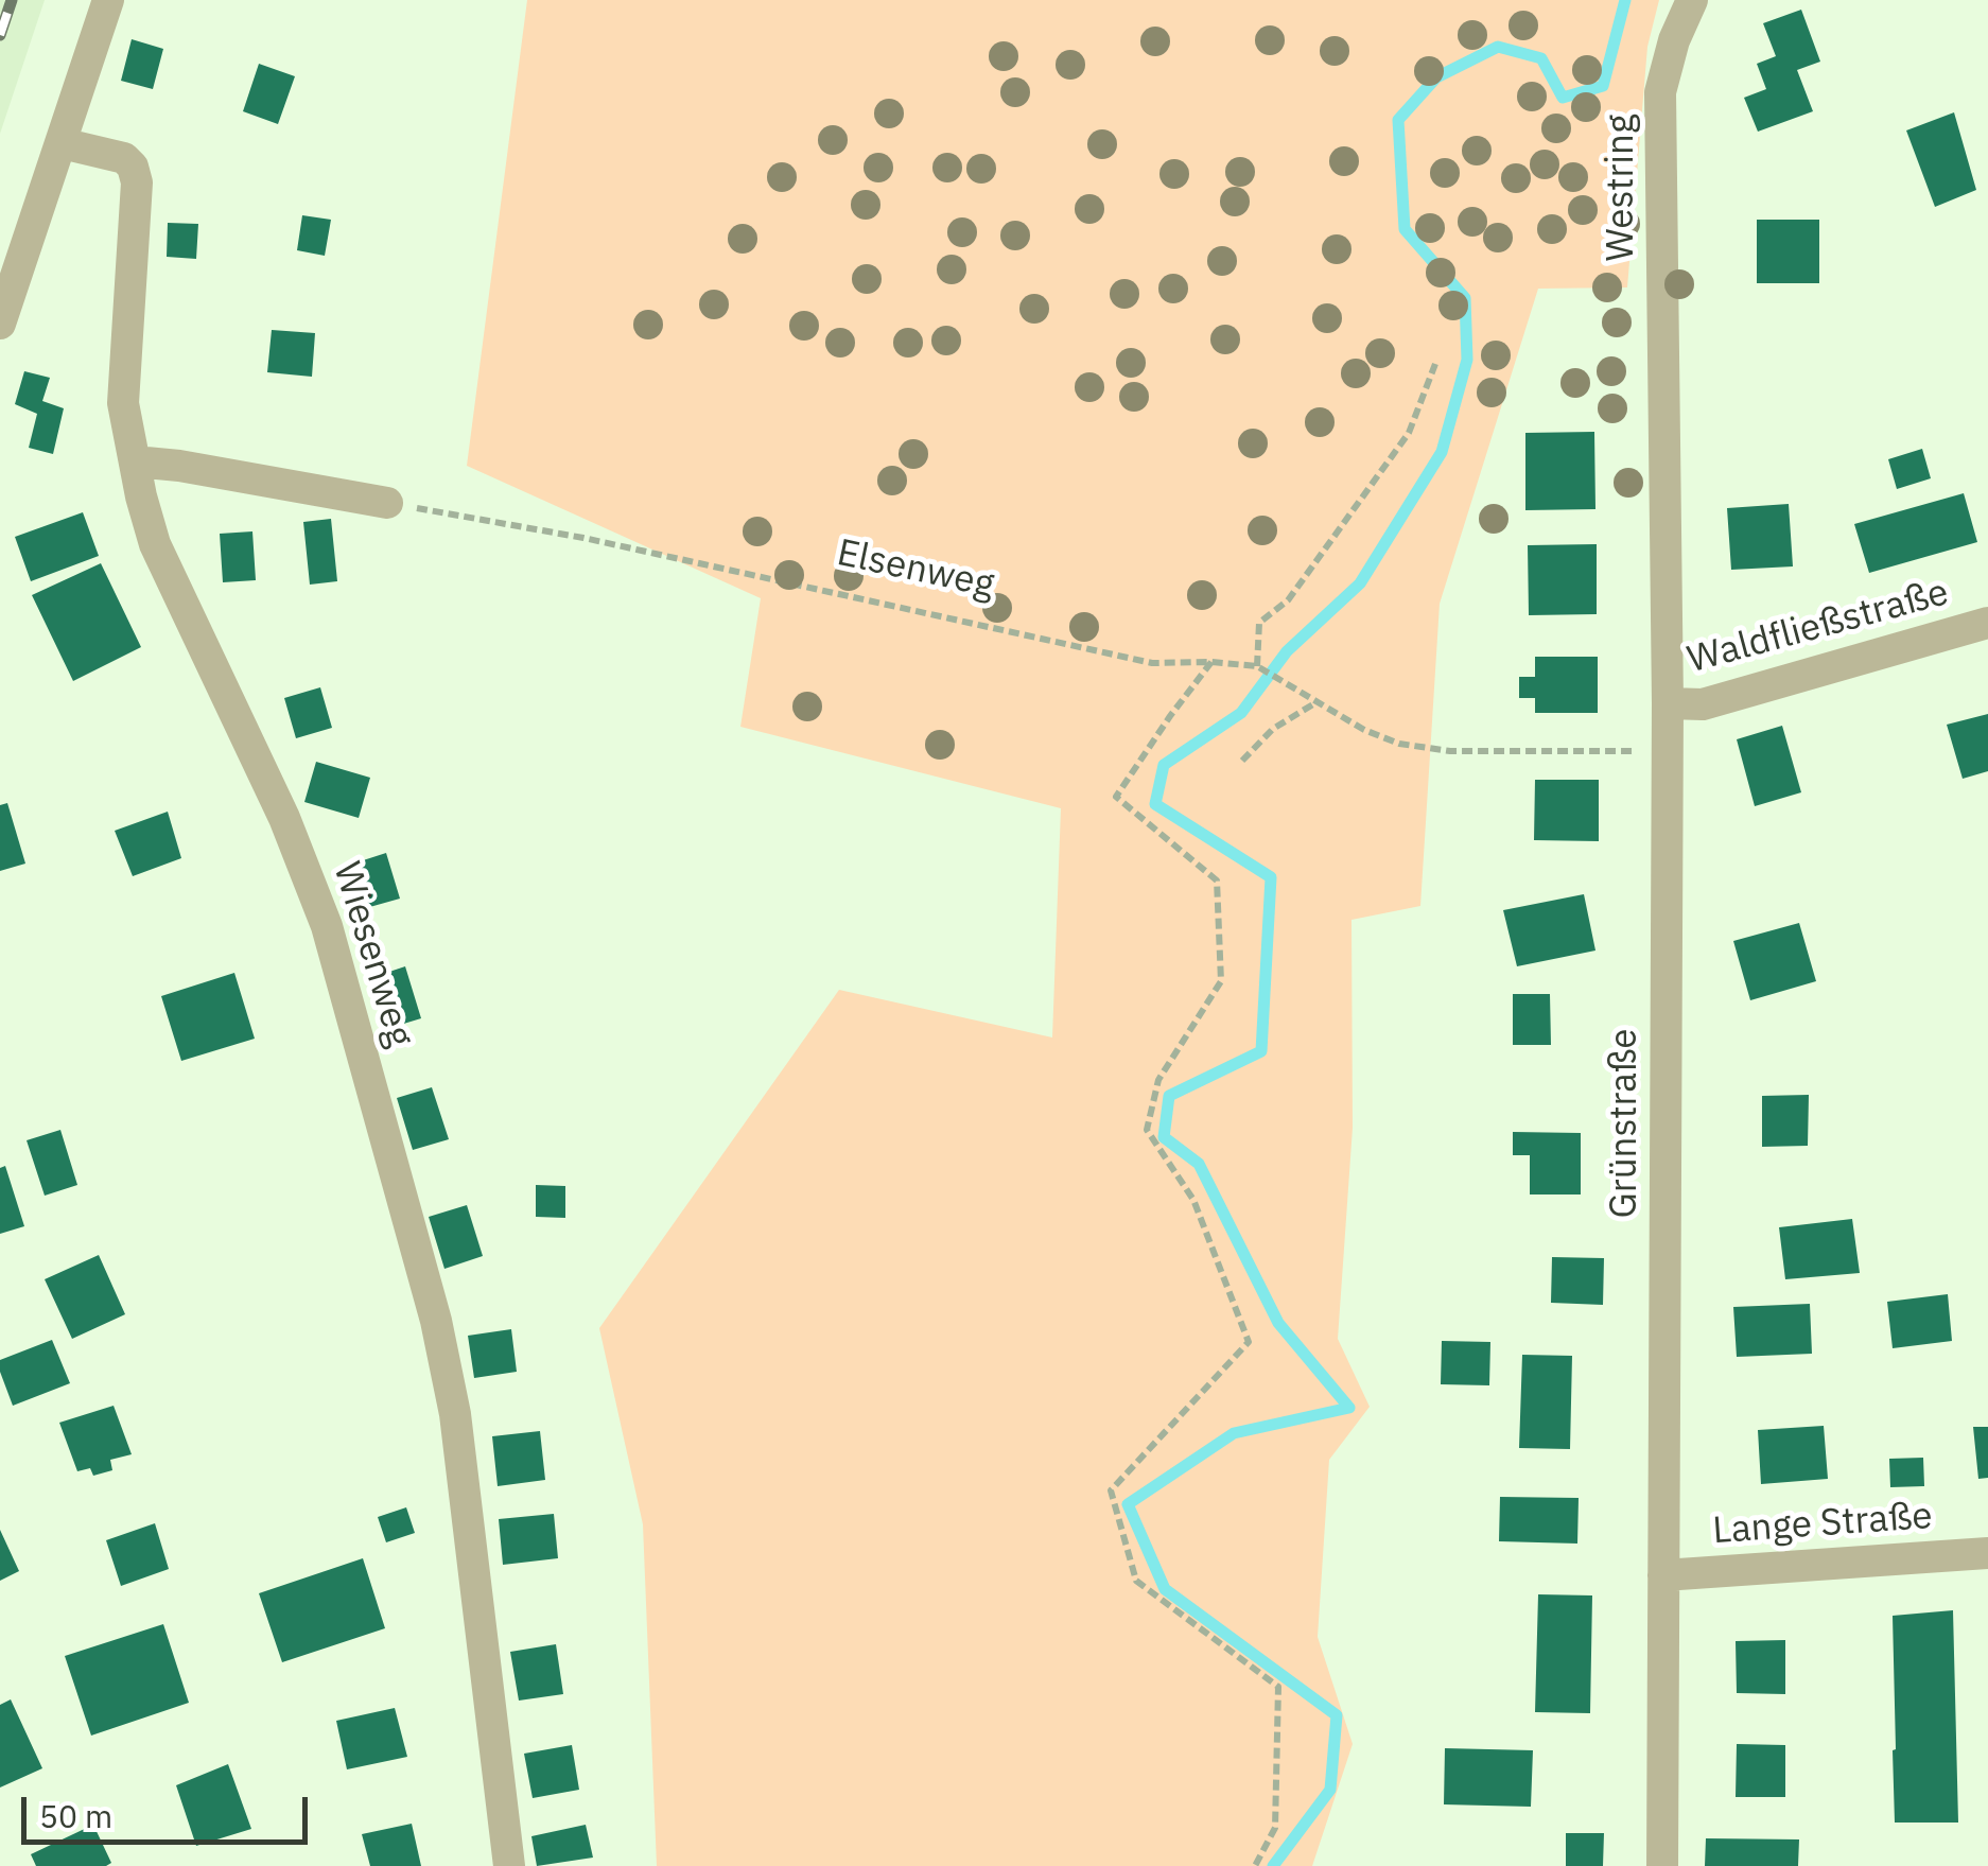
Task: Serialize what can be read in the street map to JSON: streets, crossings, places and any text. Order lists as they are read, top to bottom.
{
  "streets": {
    "street": [
      "Westring",
      "Waldfließstraße",
      "Wiesenweg",
      "Grünstraße",
      "Lange Straße"
    ],
    "path": ["Elsenweg"]
  },
  "crossings": [
    ["Westring", "Grünstraße"],
    ["Elsenweg", "Grünstraße"],
    ["Waldfließstraße", "Grünstraße"],
    ["Grünstraße", "Lange Straße"]
  ],
  "scale_bar": "50 m"
}
